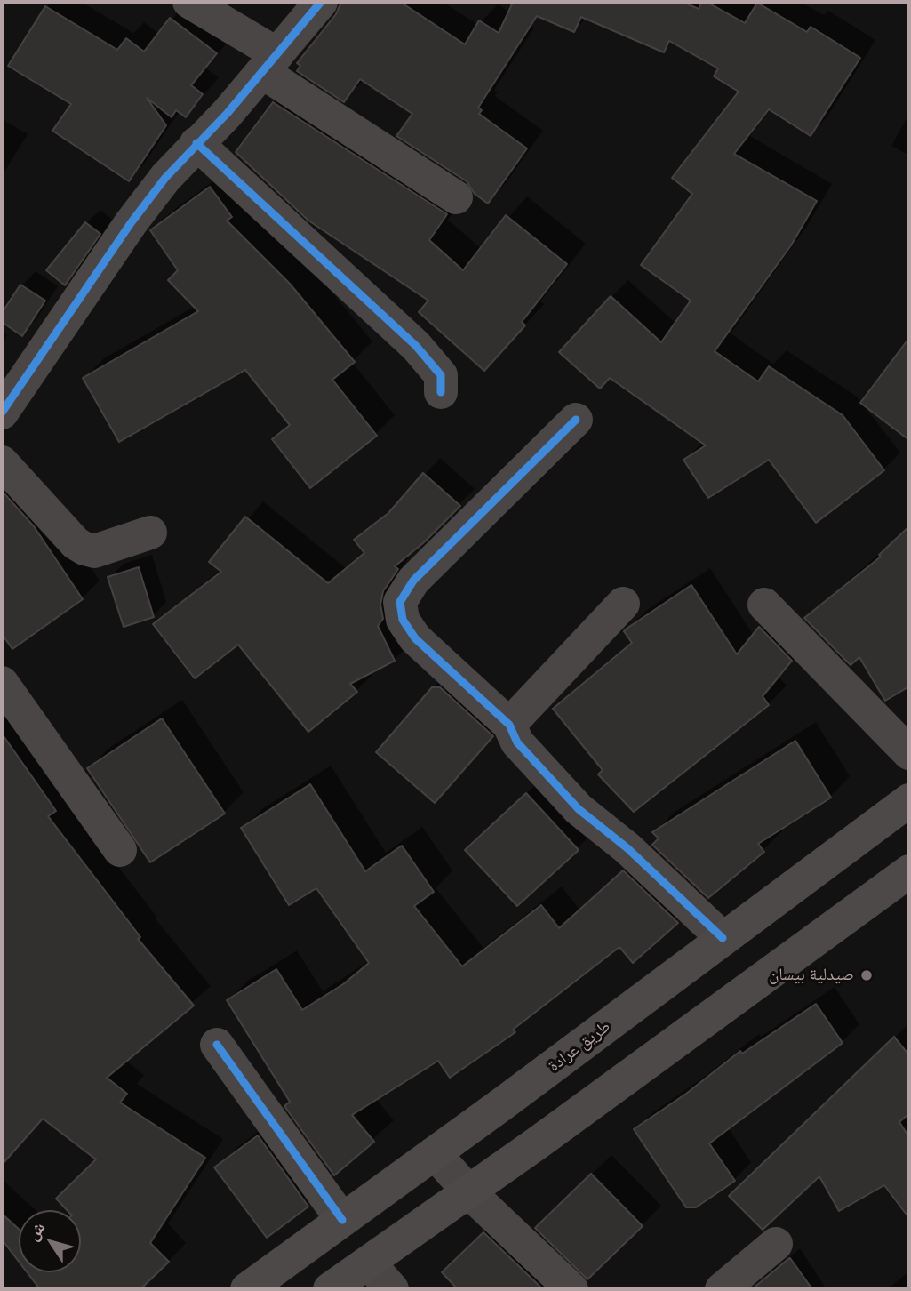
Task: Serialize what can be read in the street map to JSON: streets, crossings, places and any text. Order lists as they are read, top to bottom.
{
  "streets": {
    "main road": ["طريق عرادة"]
  },
  "places": ["صيدلية بيسان"],
  "north": "top left"
}
